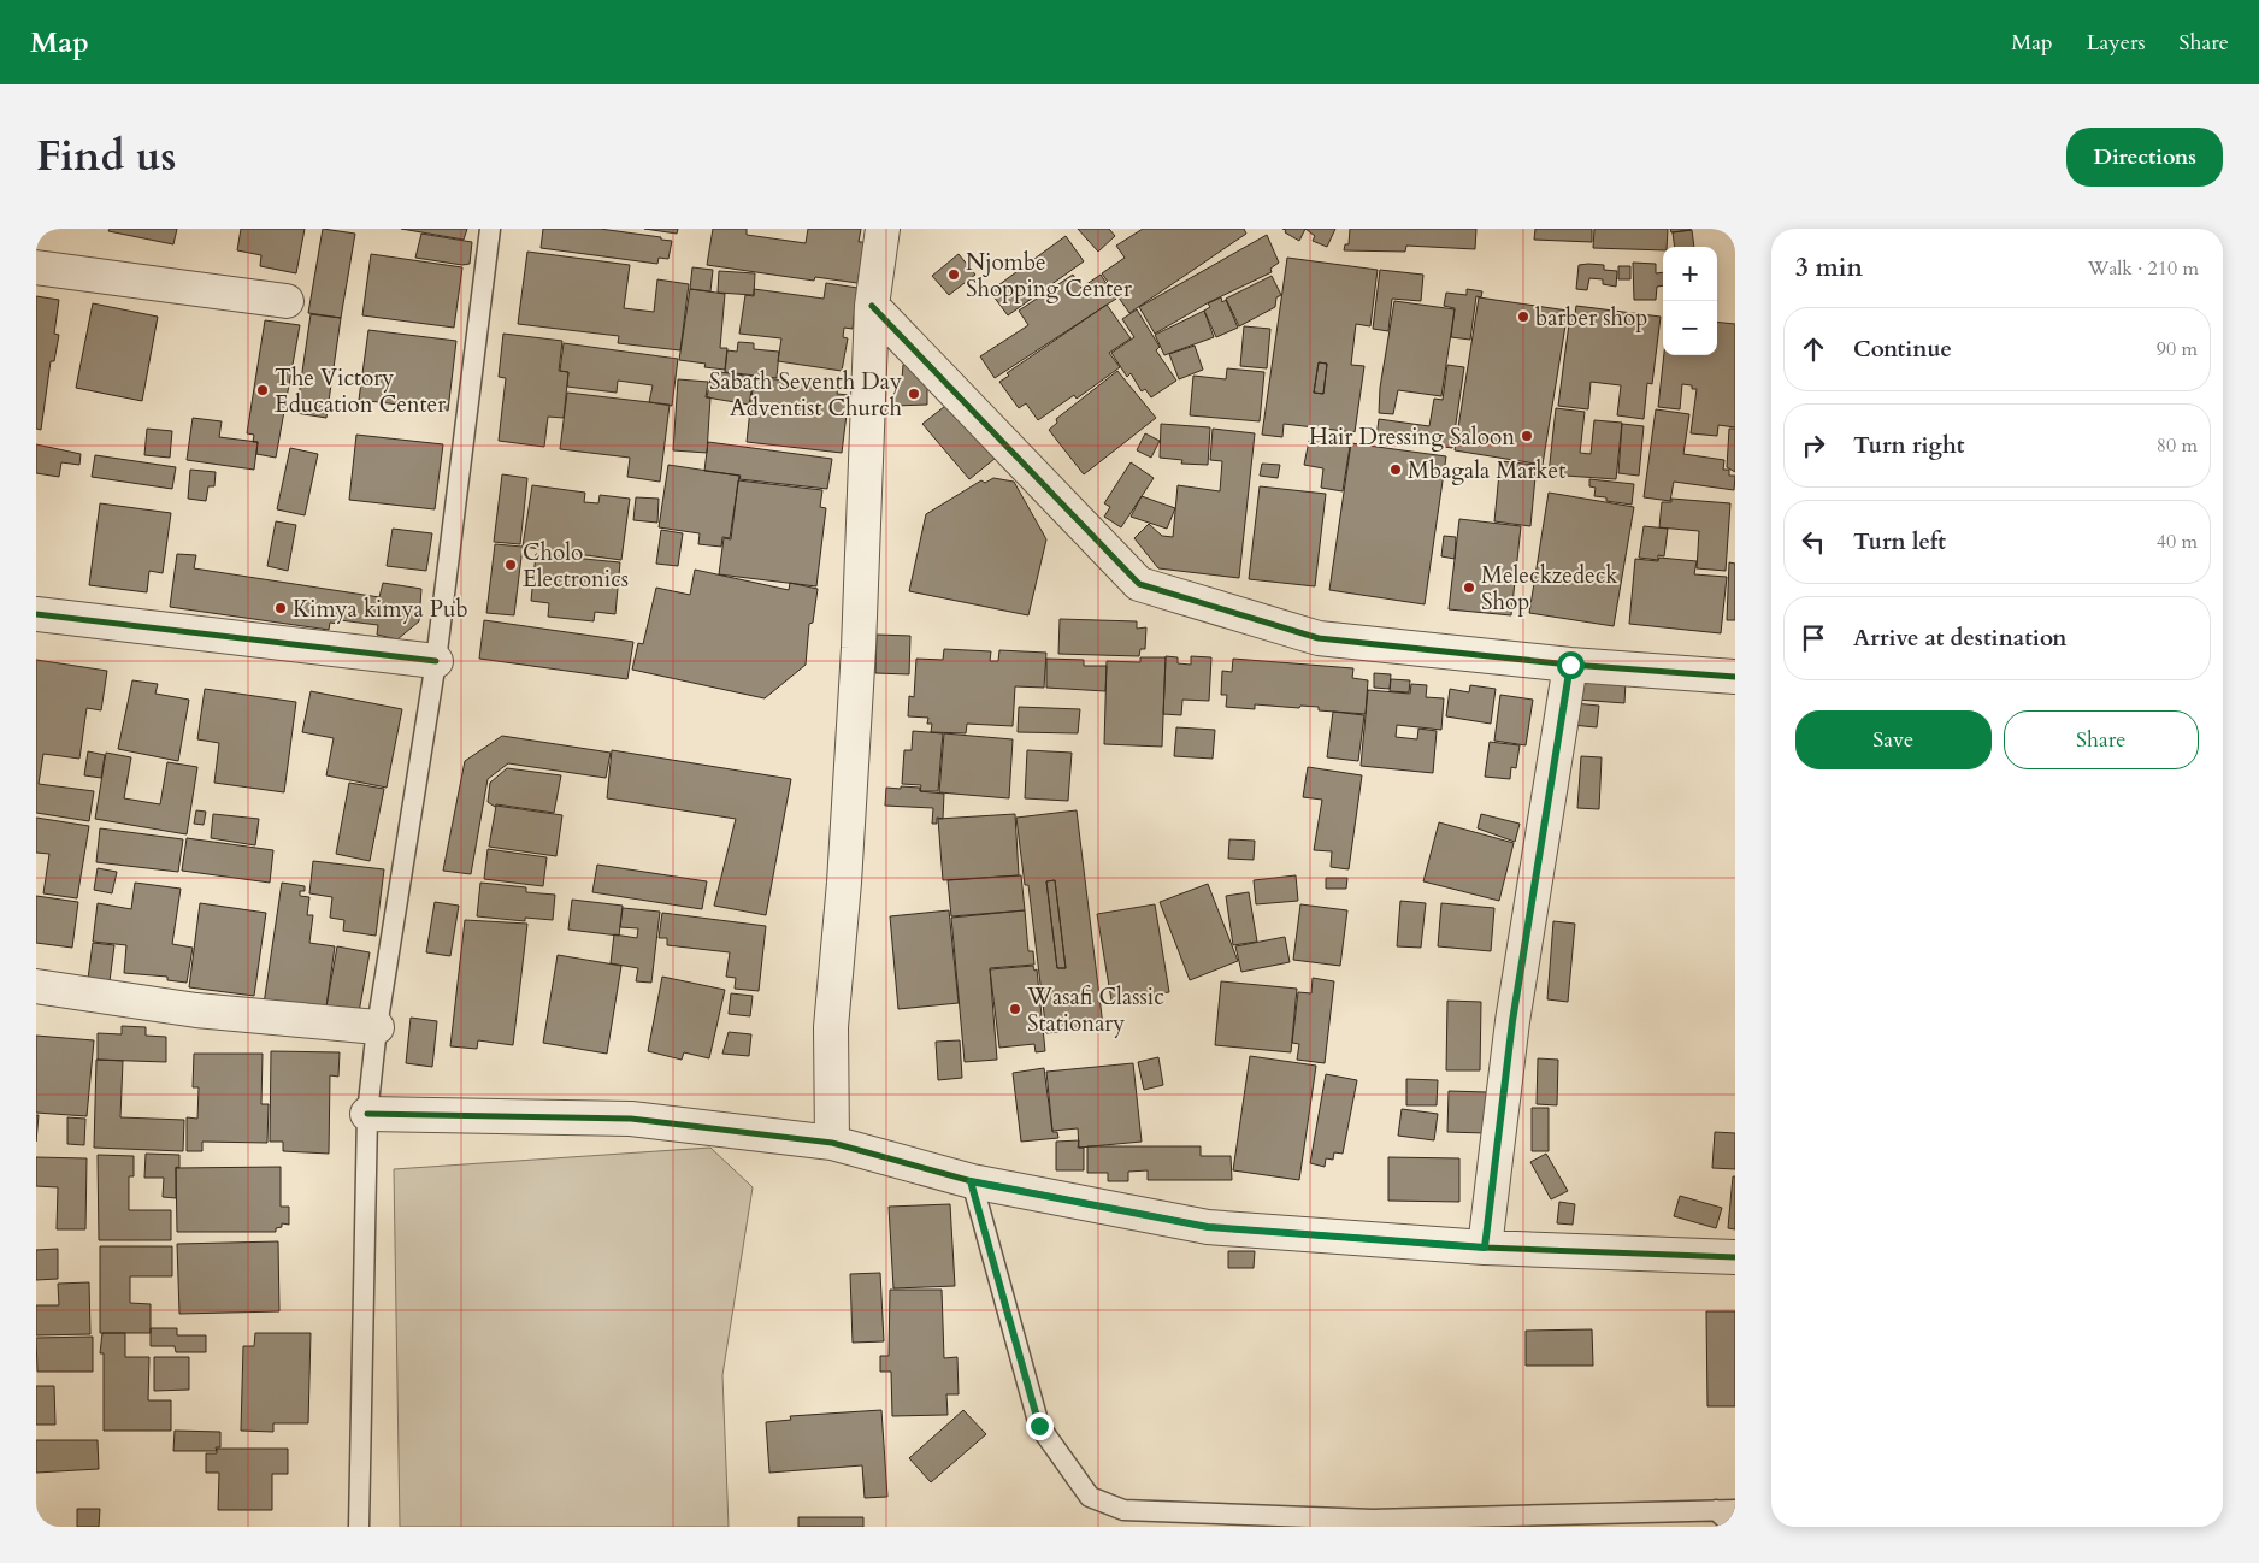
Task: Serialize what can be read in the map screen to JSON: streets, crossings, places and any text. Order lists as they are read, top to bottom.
{
  "places": [
    "Njombe Shopping Center",
    "barber shop",
    "The Victory Education Center",
    "Sabath Seventh Day Adventist Church",
    "Hair Dressing Saloon",
    "Mbagala Market",
    "Cholo Electronics",
    "Meleckzedeck Shop",
    "Kimya kimya Pub",
    "Wasafi Classic Stationary"
  ],
  "page": {
    "header": "Map",
    "nav": ["Map", "Layers", "Share"],
    "title": "Find us",
    "buttons": [
      "Directions",
      ["Save", "Share"]
    ],
    "heading": ["3 min", "Walk · 210 m"],
    "map_buttons": ["+", "−"],
    "list": [
      ["Continue", "90 m"],
      ["Turn right", "80 m"],
      ["Turn left", "40 m"],
      "Arrive at destination"
    ]
  }
}
